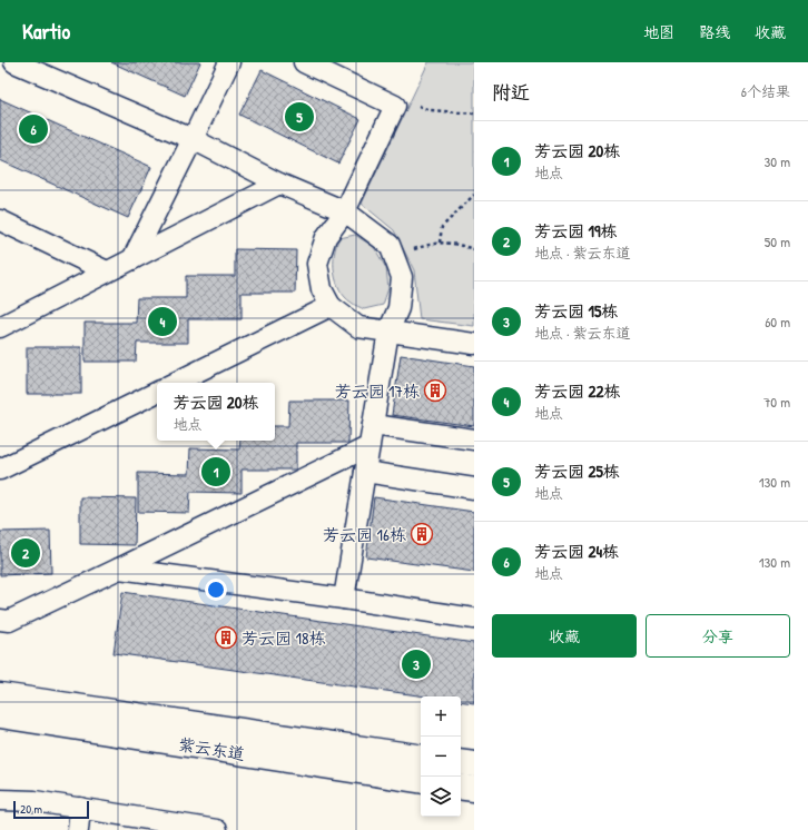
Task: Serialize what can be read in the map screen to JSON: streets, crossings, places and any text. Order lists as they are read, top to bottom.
{
  "streets": {
    "street": ["紫云东道"]
  },
  "places": {
    "building": ["芳云园 17栋", "芳云园 16栋", "芳云园 18栋"]
  },
  "scale_bar": "20 m",
  "page": {
    "header": "Kartio",
    "nav": ["地图", "路线", "收藏"],
    "heading": ["附近", "6个结果"],
    "pins": [
      "5",
      "6",
      "4",
      "1",
      "2",
      "3"
    ],
    "list": [
      {
        "mark": "1",
        "name": "芳云园 20栋",
        "note": "地点",
        "value": "30 m"
      },
      {
        "mark": "2",
        "name": "芳云园 19栋",
        "note": "地点 · 紫云东道",
        "value": "50 m"
      },
      {
        "mark": "3",
        "name": "芳云园 15栋",
        "note": "地点 · 紫云东道",
        "value": "60 m"
      },
      {
        "mark": "4",
        "name": "芳云园 22栋",
        "note": "地点",
        "value": "70 m"
      },
      {
        "mark": "5",
        "name": "芳云园 25栋",
        "note": "地点",
        "value": "130 m"
      },
      {
        "mark": "6",
        "name": "芳云园 24栋",
        "note": "地点",
        "value": "130 m"
      }
    ],
    "popup": ["芳云园 20栋", "地点"],
    "buttons": ["收藏", "分享"],
    "map_buttons": ["+", "−"],
    "scale": "20 m"
  }
}
